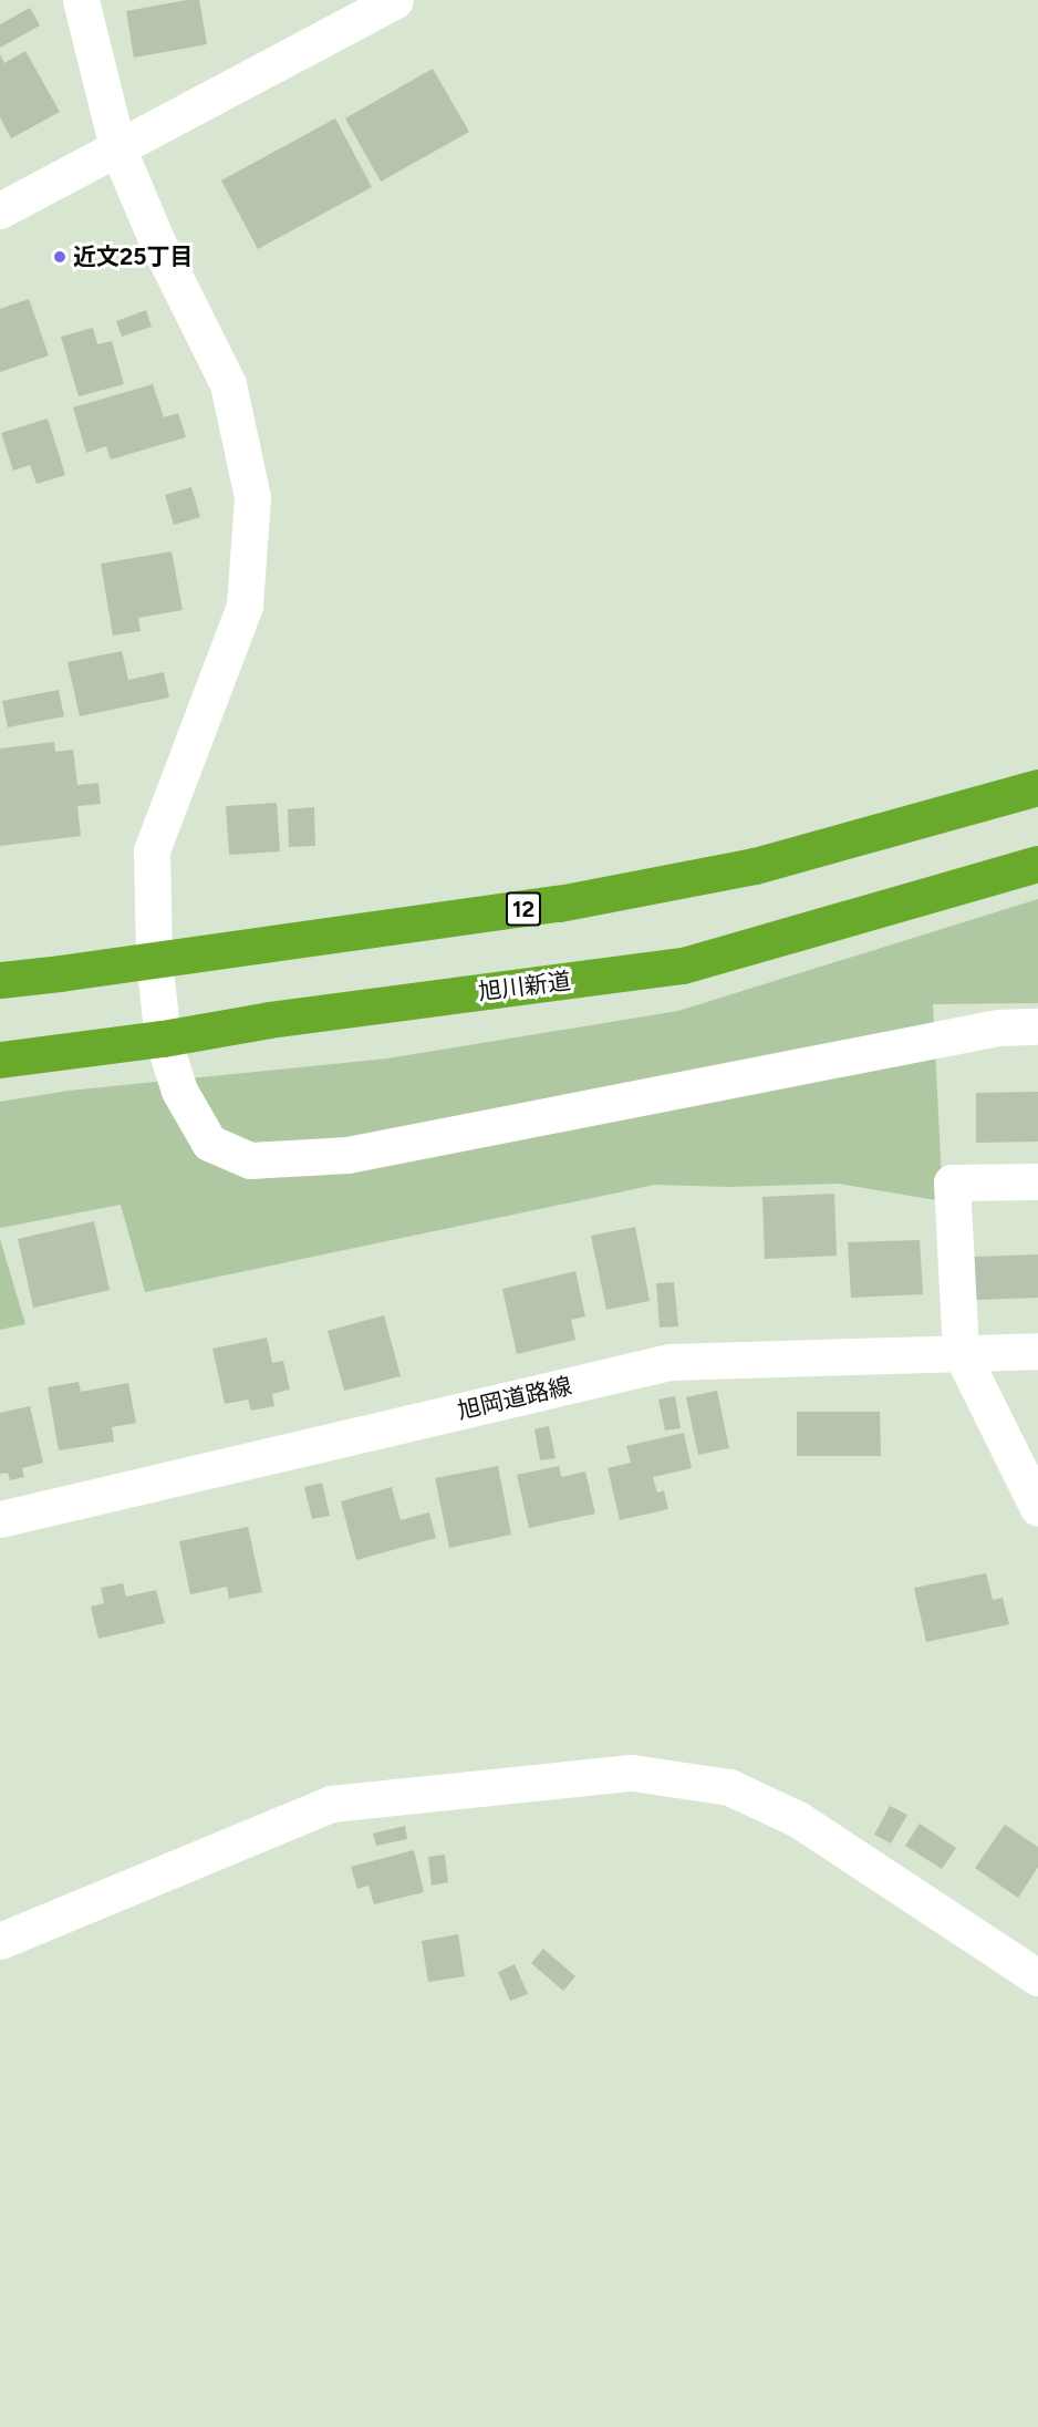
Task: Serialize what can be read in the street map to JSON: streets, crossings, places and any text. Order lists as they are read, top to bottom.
{
  "streets": {
    "highway": ["12", "旭川新道"],
    "street": ["旭岡道路線"]
  },
  "places": ["近文25丁目"]
}
